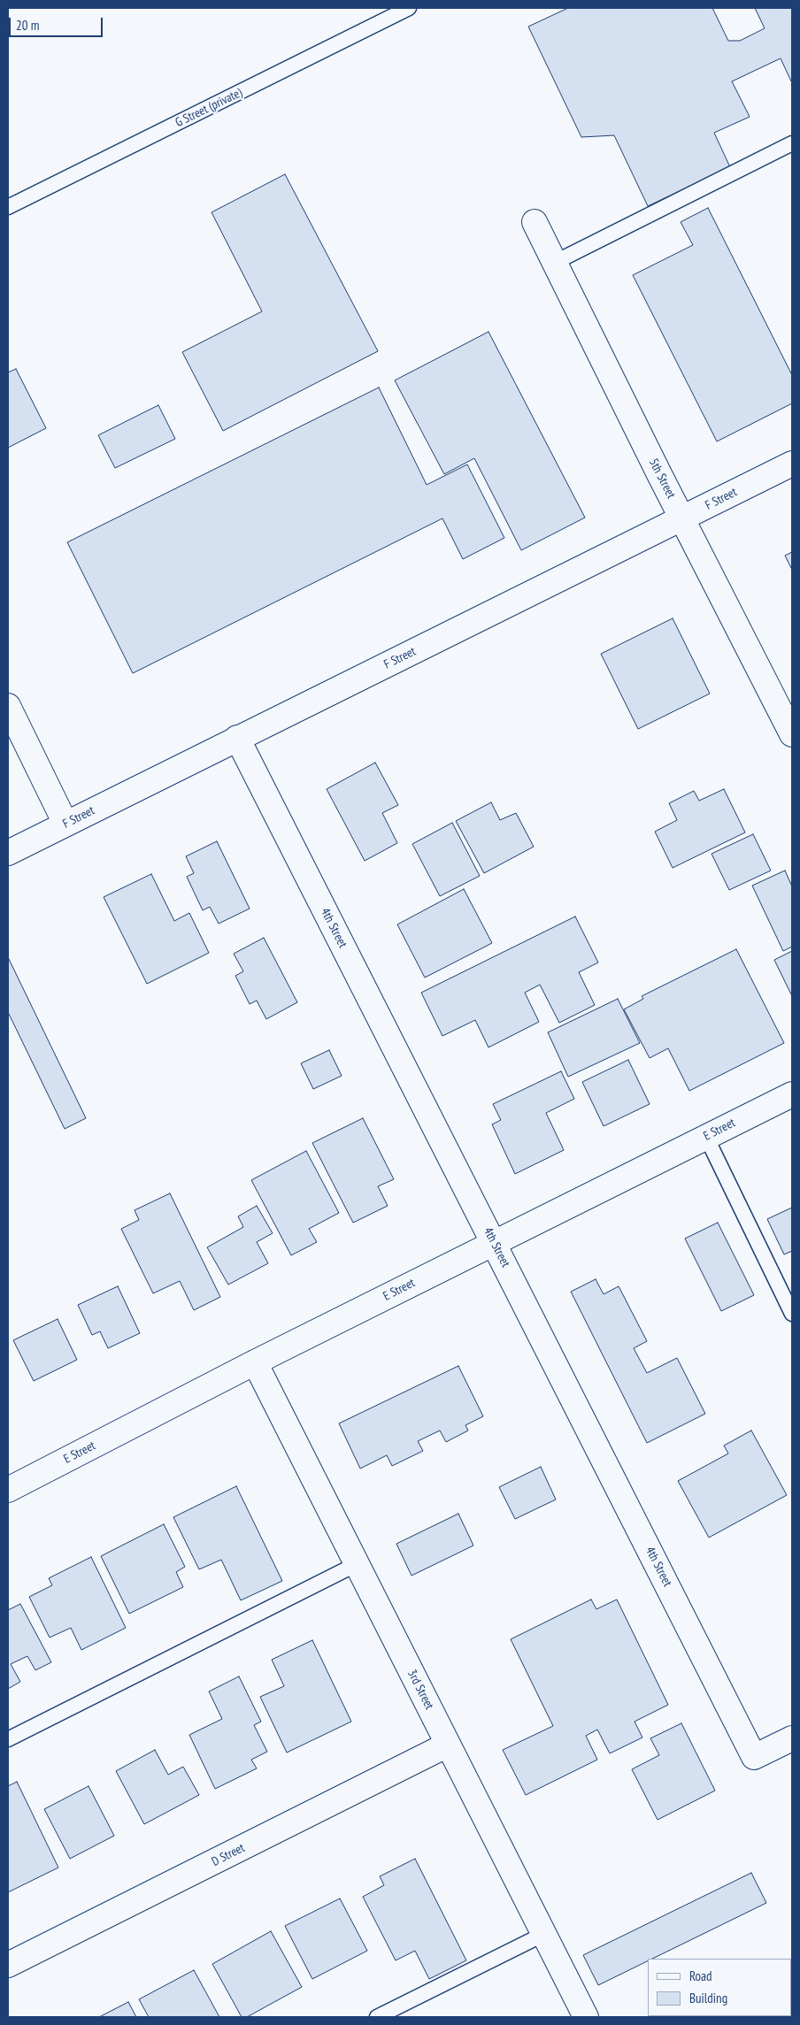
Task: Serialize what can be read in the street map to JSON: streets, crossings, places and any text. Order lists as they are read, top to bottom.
{
  "streets": {
    "street": [
      "5th Street",
      "F Street",
      "4th Street",
      "E Street",
      "3rd Street",
      "D Street"
    ],
    "lane": ["G Street (private)"]
  },
  "crossings": [
    ["5th Street", "F Street"],
    ["F Street", "4th Street"],
    ["4th Street", "E Street"],
    ["E Street", "3rd Street"],
    ["3rd Street", "D Street"]
  ],
  "legend": ["Road", "Building"],
  "scale_bar": "20 m"
}
